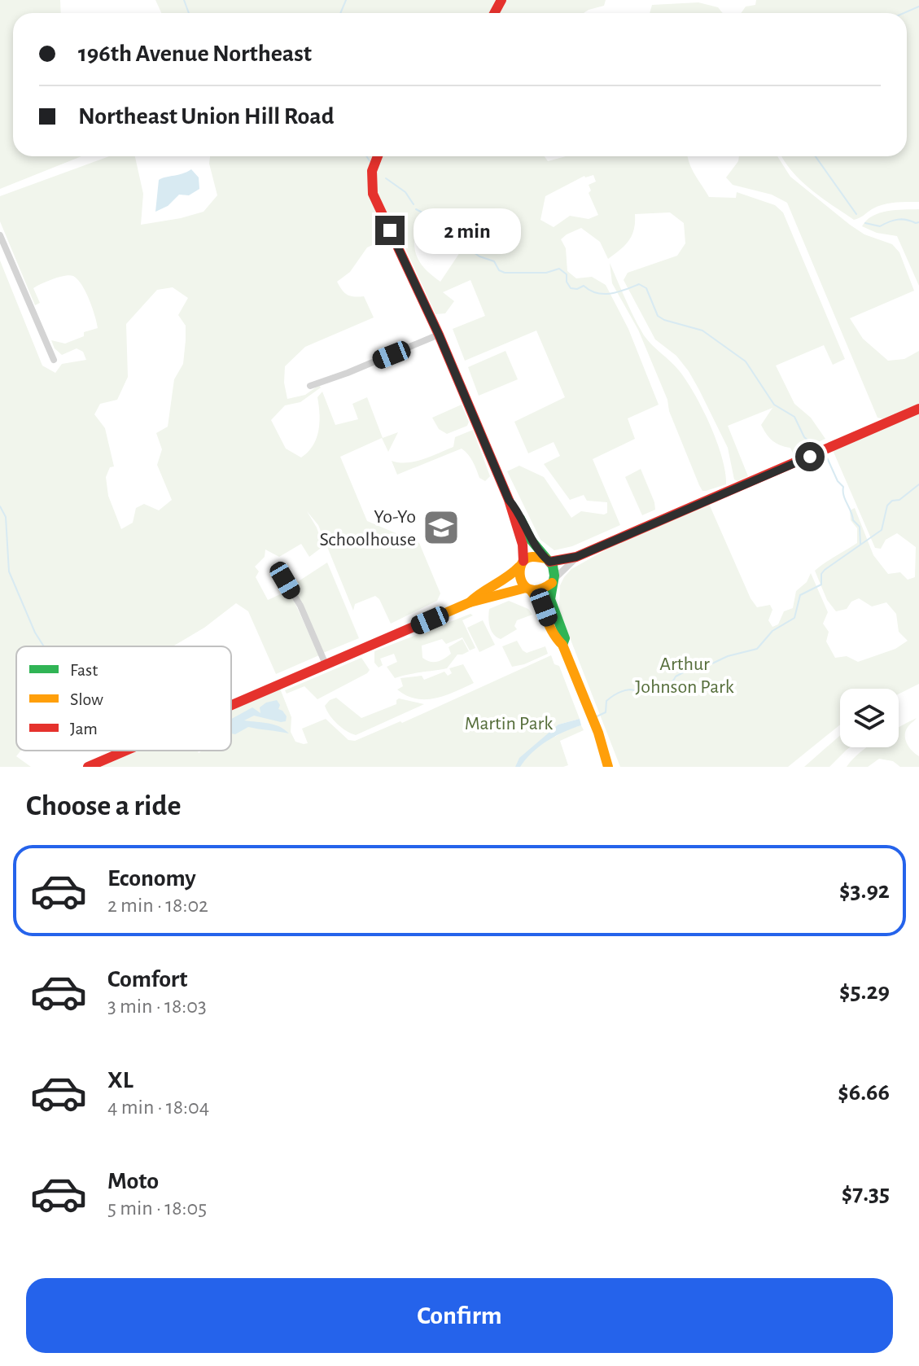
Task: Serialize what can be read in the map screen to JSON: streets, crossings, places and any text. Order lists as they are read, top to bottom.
{
  "parks": ["Arthur Johnson Park", "Martin Park"],
  "places": {
    "school or university": ["Yo-Yo Schoolhouse"]
  },
  "legend": ["Fast", "Slow", "Jam"],
  "page": {
    "banner": ["196th Avenue Northeast", "Northeast Union Hill Road"],
    "bubble": "2 min",
    "heading": "Choose a ride",
    "list": [
      {
        "name": "Economy",
        "note": "2 min · 18:02",
        "value": "$3.92"
      },
      {
        "name": "Comfort",
        "note": "3 min · 18:03",
        "value": "$5.29"
      },
      {
        "name": "XL",
        "note": "4 min · 18:04",
        "value": "$6.66"
      },
      {
        "name": "Moto",
        "note": "5 min · 18:05",
        "value": "$7.35"
      }
    ],
    "buttons": "Confirm"
  }
}
